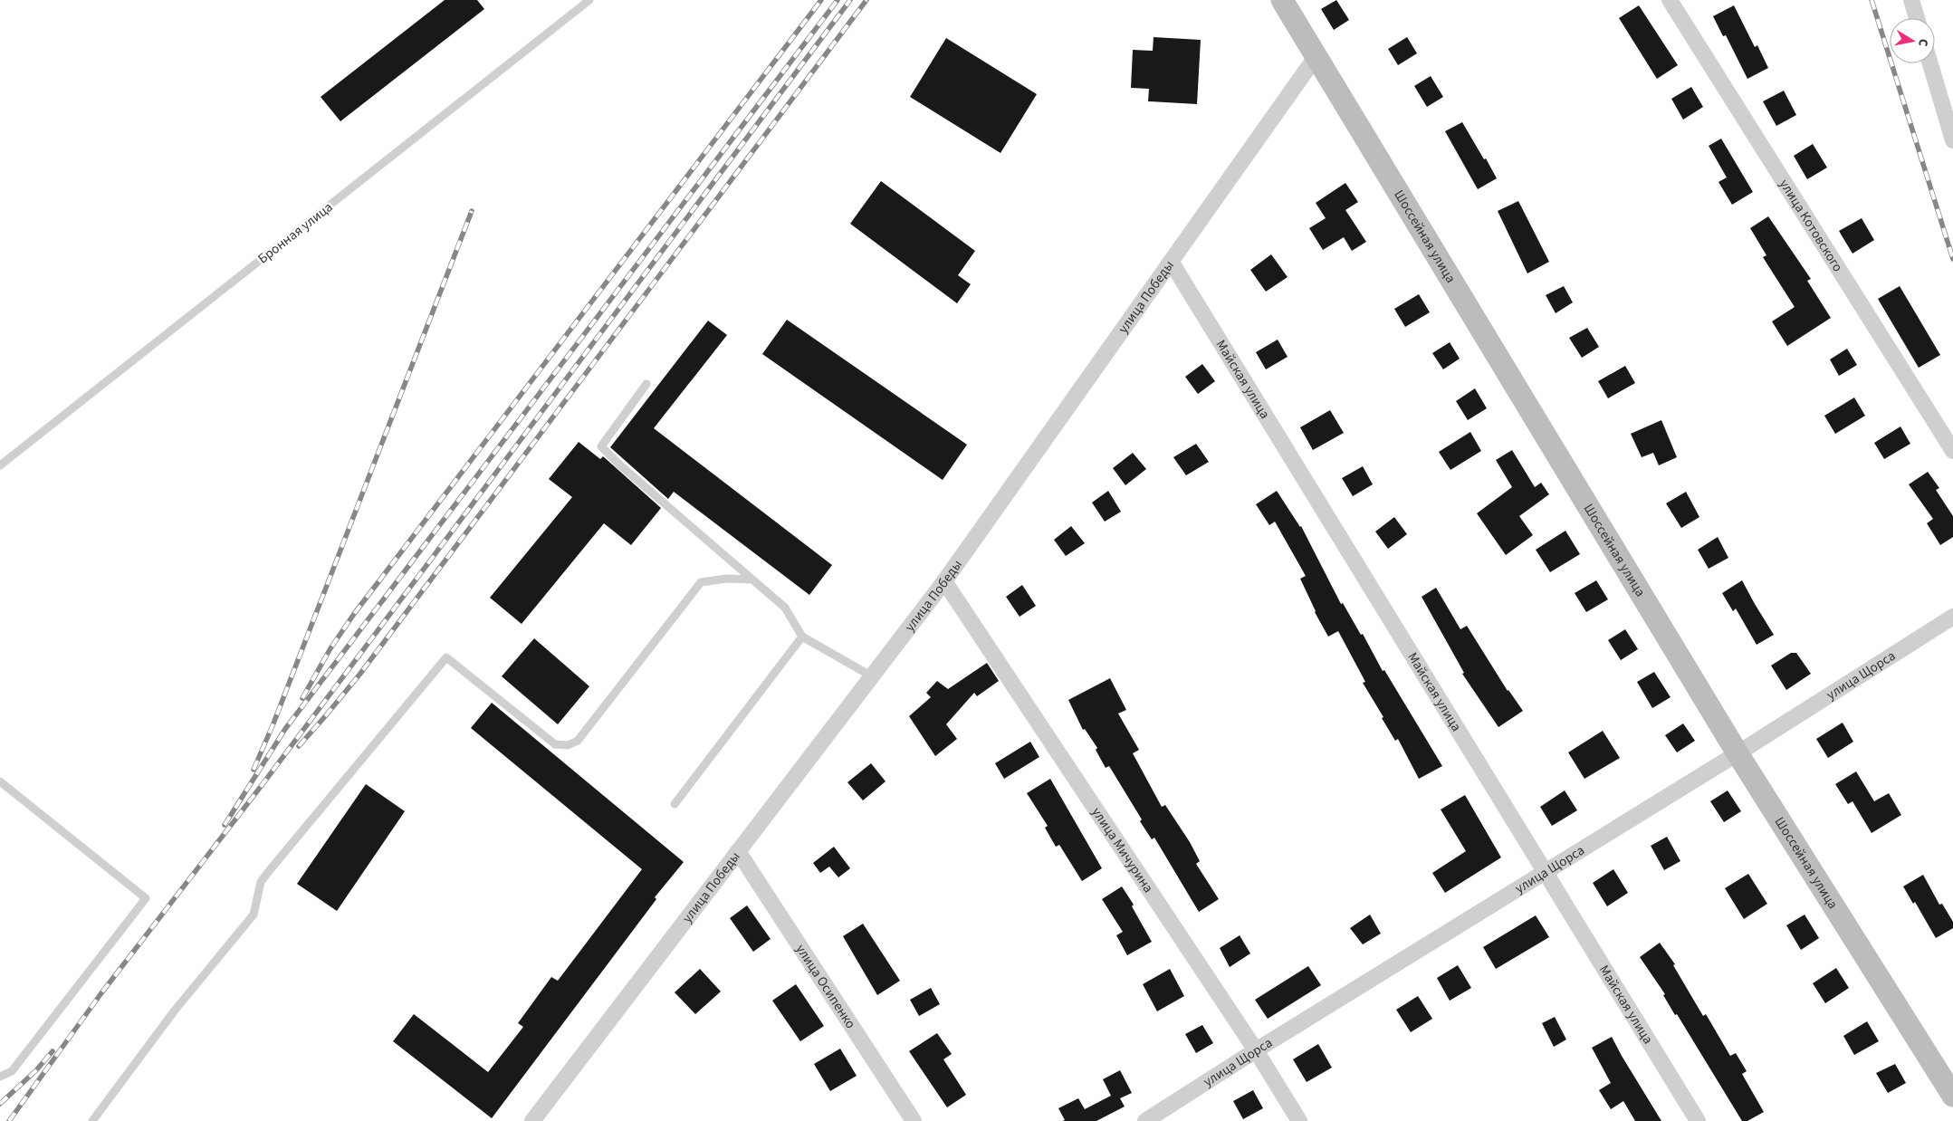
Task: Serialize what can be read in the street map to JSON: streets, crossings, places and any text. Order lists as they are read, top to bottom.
{
  "streets": {
    "main road": ["Шоссейная улица"],
    "street": [
      "улица Котовского",
      "улица Победы",
      "Майская улица",
      "улица Щорса",
      "улица Мичурина",
      "улица Осипенко"
    ],
    "lane": ["Бронная улица"]
  },
  "crossings": [
    ["Шоссейная улица", "улица Победы"],
    ["Шоссейная улица", "улица Щорса"],
    ["улица Победы", "Майская улица"],
    ["улица Победы", "улица Мичурина"],
    ["улица Победы", "улица Осипенко"],
    ["Майская улица", "улица Щорса"],
    ["улица Щорса", "улица Мичурина"]
  ],
  "north": "right"
}
